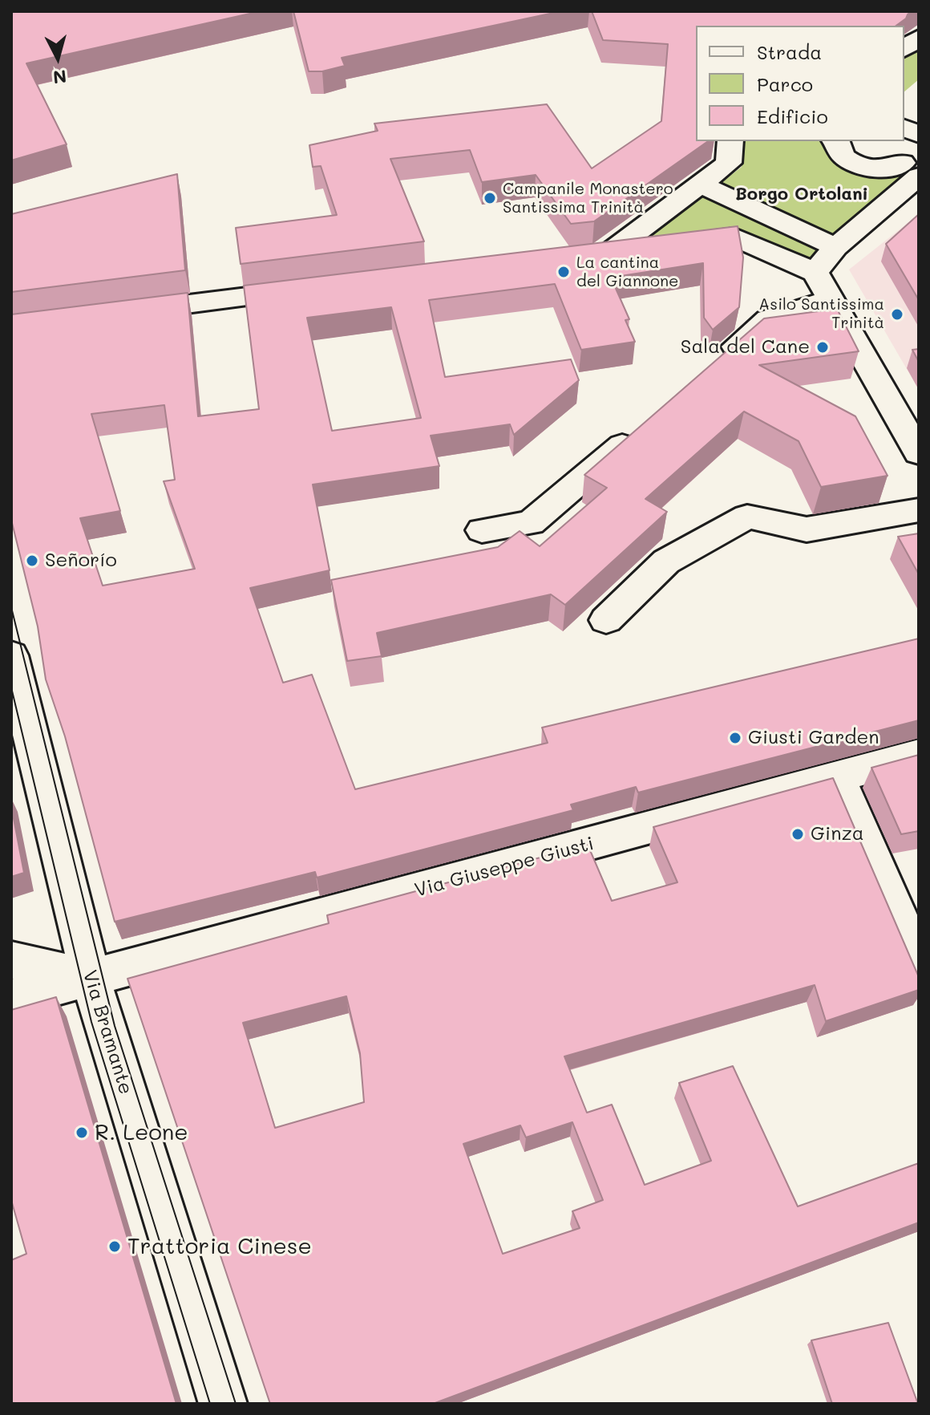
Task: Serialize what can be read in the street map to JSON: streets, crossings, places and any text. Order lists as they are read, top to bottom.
{
  "streets": {
    "street": ["Via Giuseppe Giusti", "Via Bramante"]
  },
  "crossings": [
    ["Via Giuseppe Giusti", "Via Bramante"]
  ],
  "districts": ["Borgo Ortolani"],
  "places": [
    "Campanile Monastero Santissima Trinità",
    "La cantina del Giannone",
    "Asilo Santissima Trinità",
    "Sala del Cane",
    "Señorío",
    "Giusti Garden",
    "Ginza",
    "R. Leone",
    "Trattoria Cinese"
  ],
  "legend": ["Strada", "Parco", "Edificio"],
  "north": "bottom"
}
